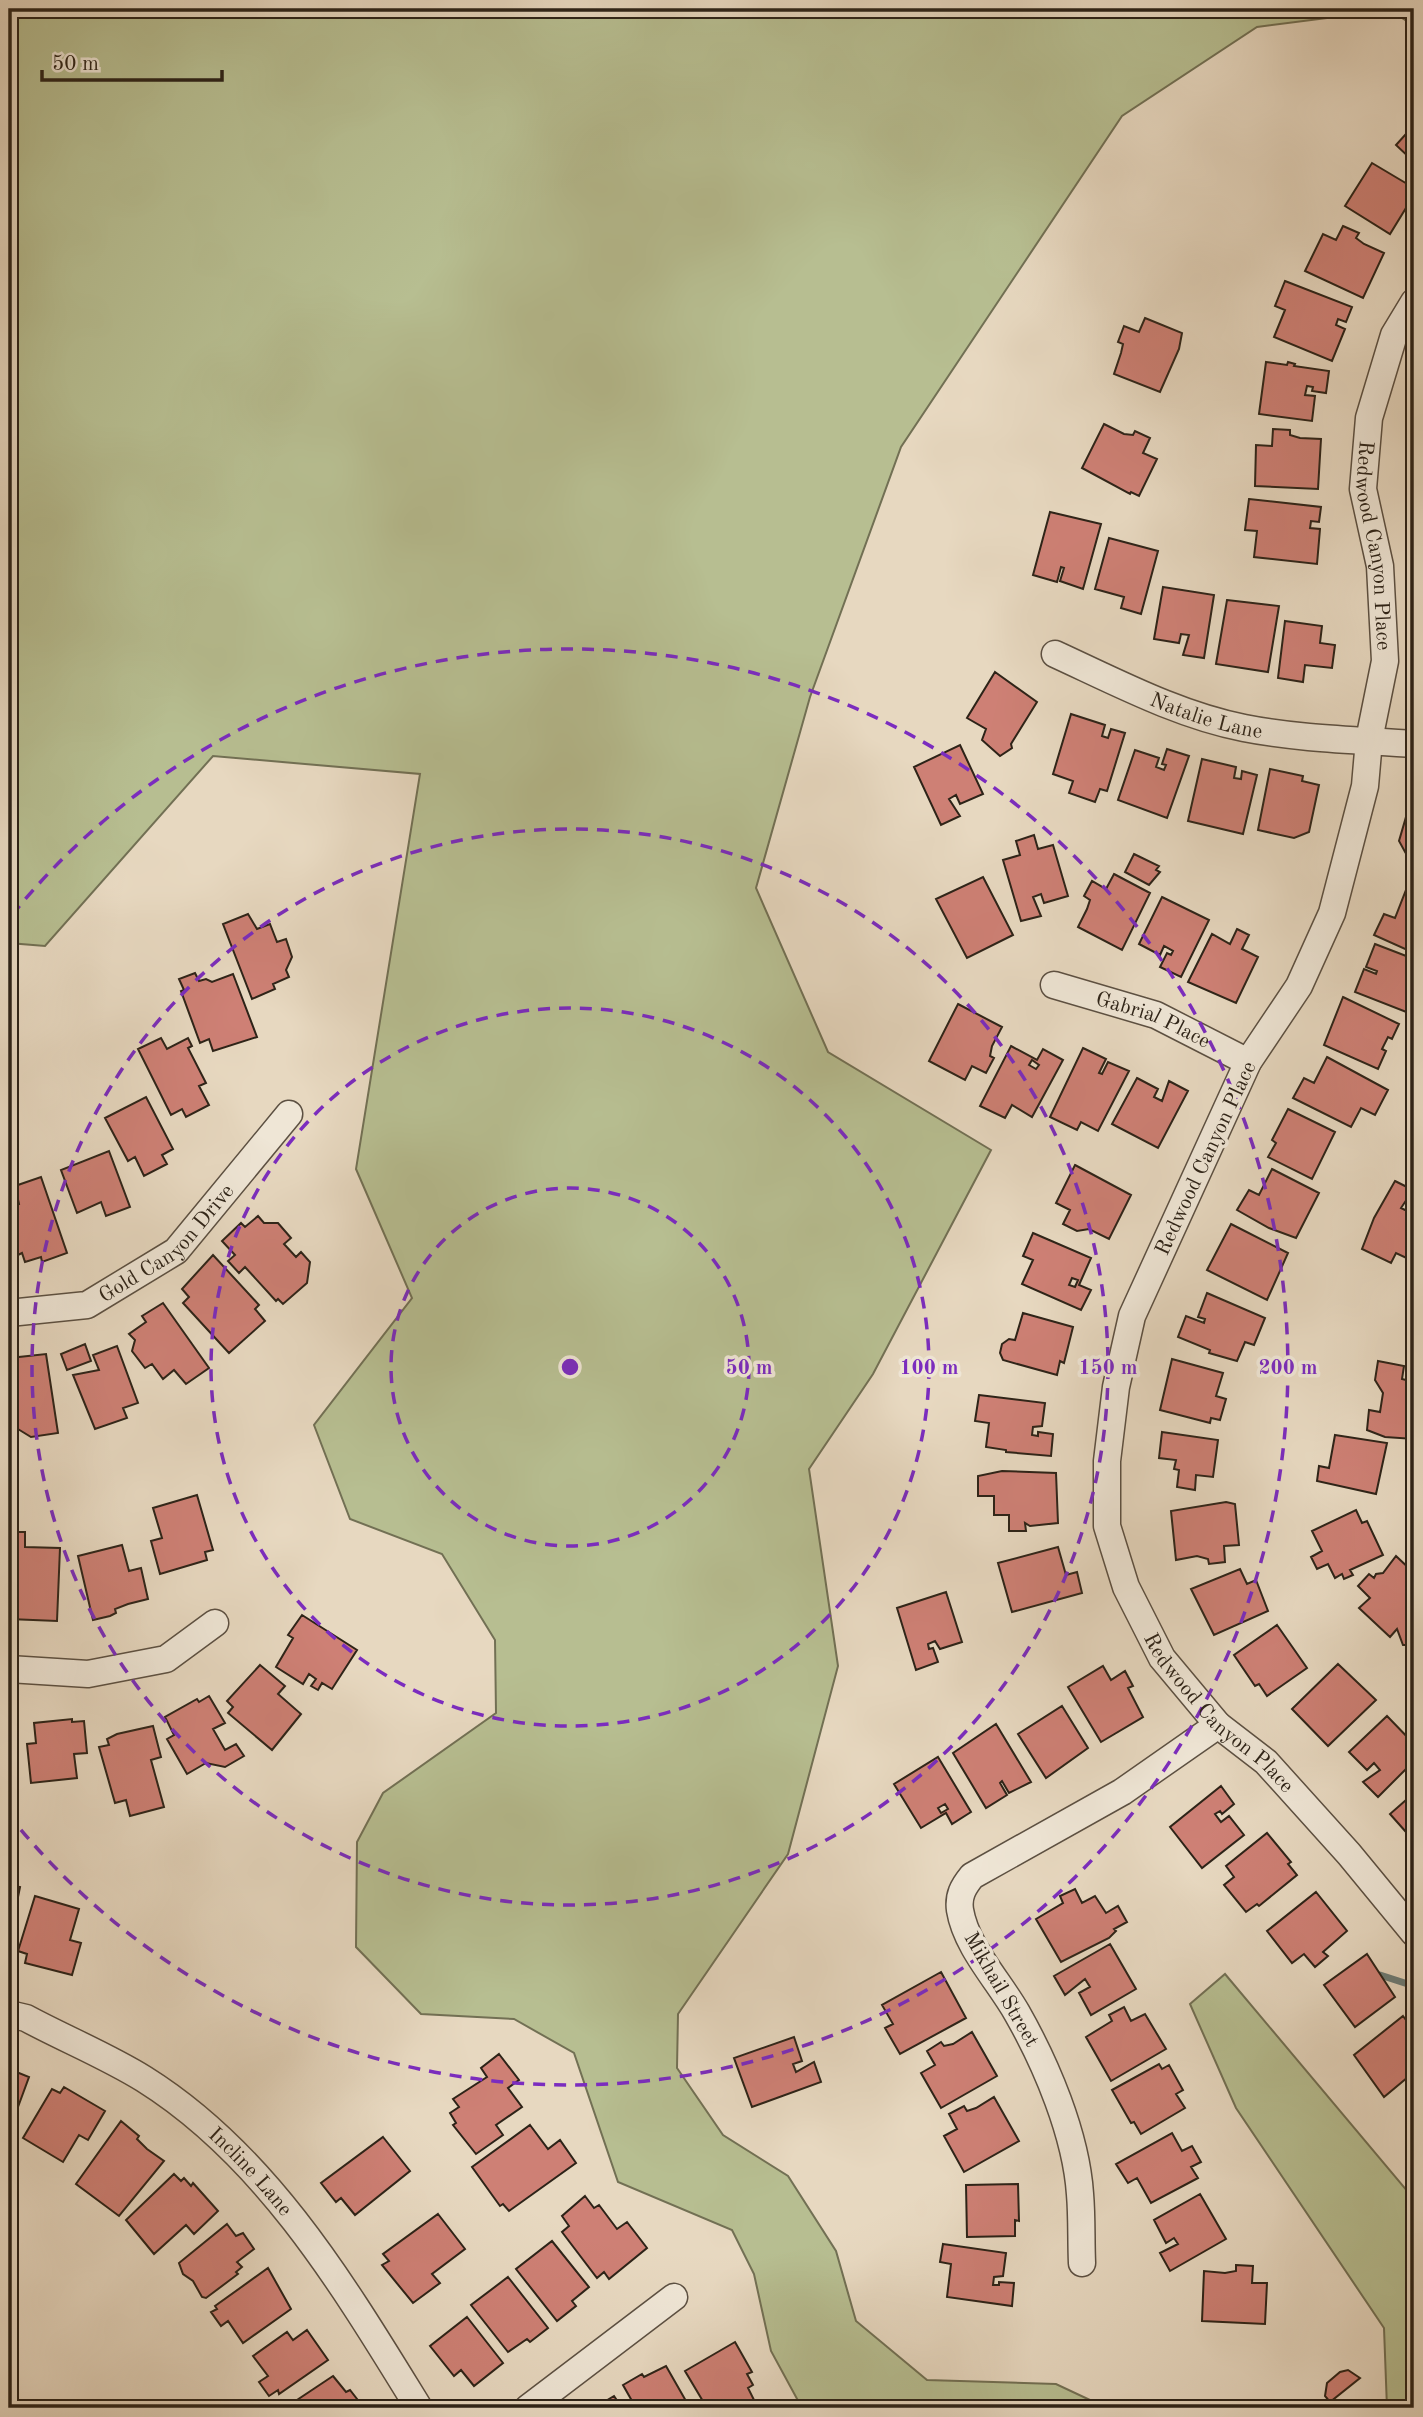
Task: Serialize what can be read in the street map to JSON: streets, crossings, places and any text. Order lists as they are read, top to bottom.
{
  "streets": {
    "street": [
      "Redwood Canyon Place",
      "Natalie Lane",
      "Gabrial Place",
      "Gold Canyon Drive",
      "Mikhail Street",
      "Incline Lane"
    ]
  },
  "crossings": [
    ["Redwood Canyon Place", "Natalie Lane"],
    ["Redwood Canyon Place", "Gabrial Place"],
    ["Redwood Canyon Place", "Mikhail Street"]
  ],
  "scale_bar": "50 m",
  "rings": [
    "50 m",
    "100 m",
    "150 m",
    "200 m"
  ]
}
